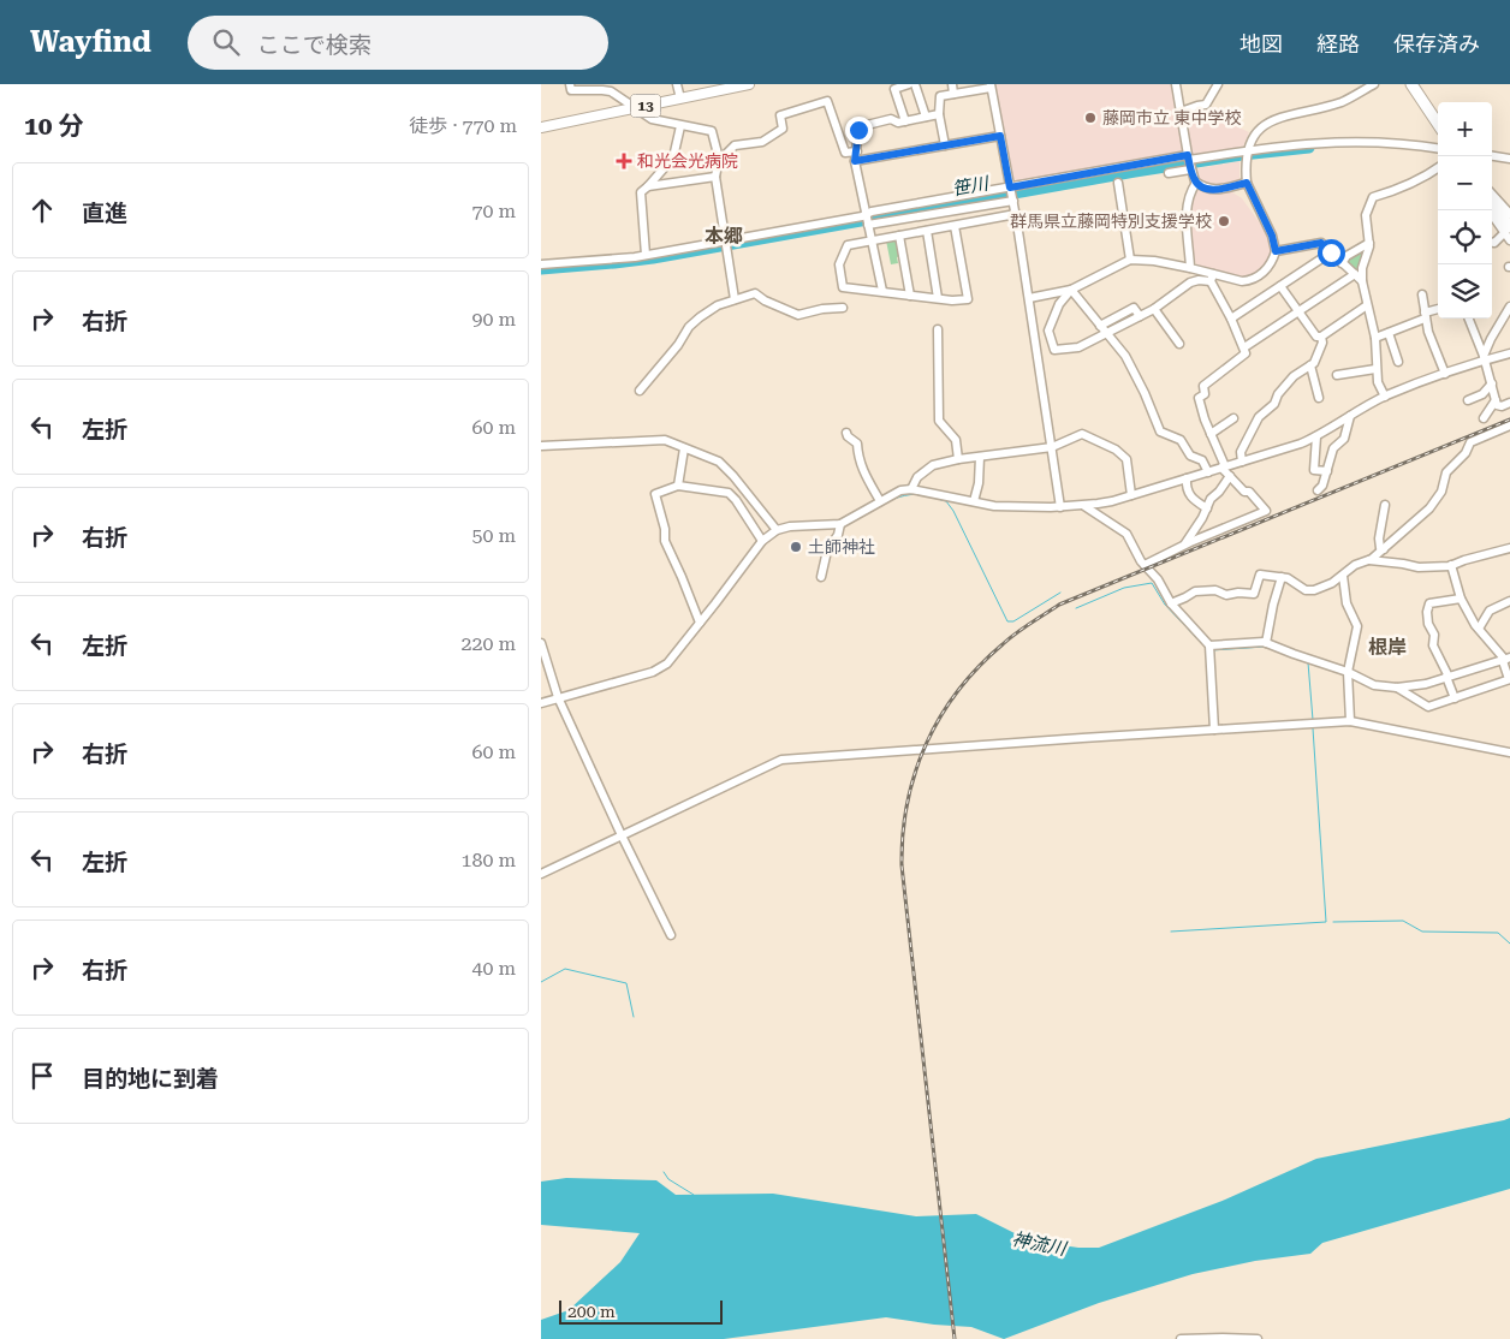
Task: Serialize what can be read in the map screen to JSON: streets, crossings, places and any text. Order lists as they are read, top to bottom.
{
  "streets": {
    "main road": ["13"]
  },
  "districts": ["本郷", "根岸"],
  "water": ["笹川", "神流川"],
  "places": {
    "other": ["藤岡市立 東中学校", "群馬県立藤岡特別支援学校", "土師神社"],
    "health": ["和光会光病院"]
  },
  "scale_bar": "200 m",
  "page": {
    "header": "Wayfind",
    "search": "ここで検索",
    "nav": ["地図", "経路", "保存済み"],
    "heading": ["10 分", "徒歩 · 770 m"],
    "map_buttons": ["+", "−"],
    "list": [
      ["直進", "70 m"],
      ["右折", "90 m"],
      ["左折", "60 m"],
      ["右折", "50 m"],
      ["左折", "220 m"],
      ["右折", "60 m"],
      ["左折", "180 m"],
      ["右折", "40 m"],
      "目的地に到着"
    ],
    "scale": "200 m"
  }
}
